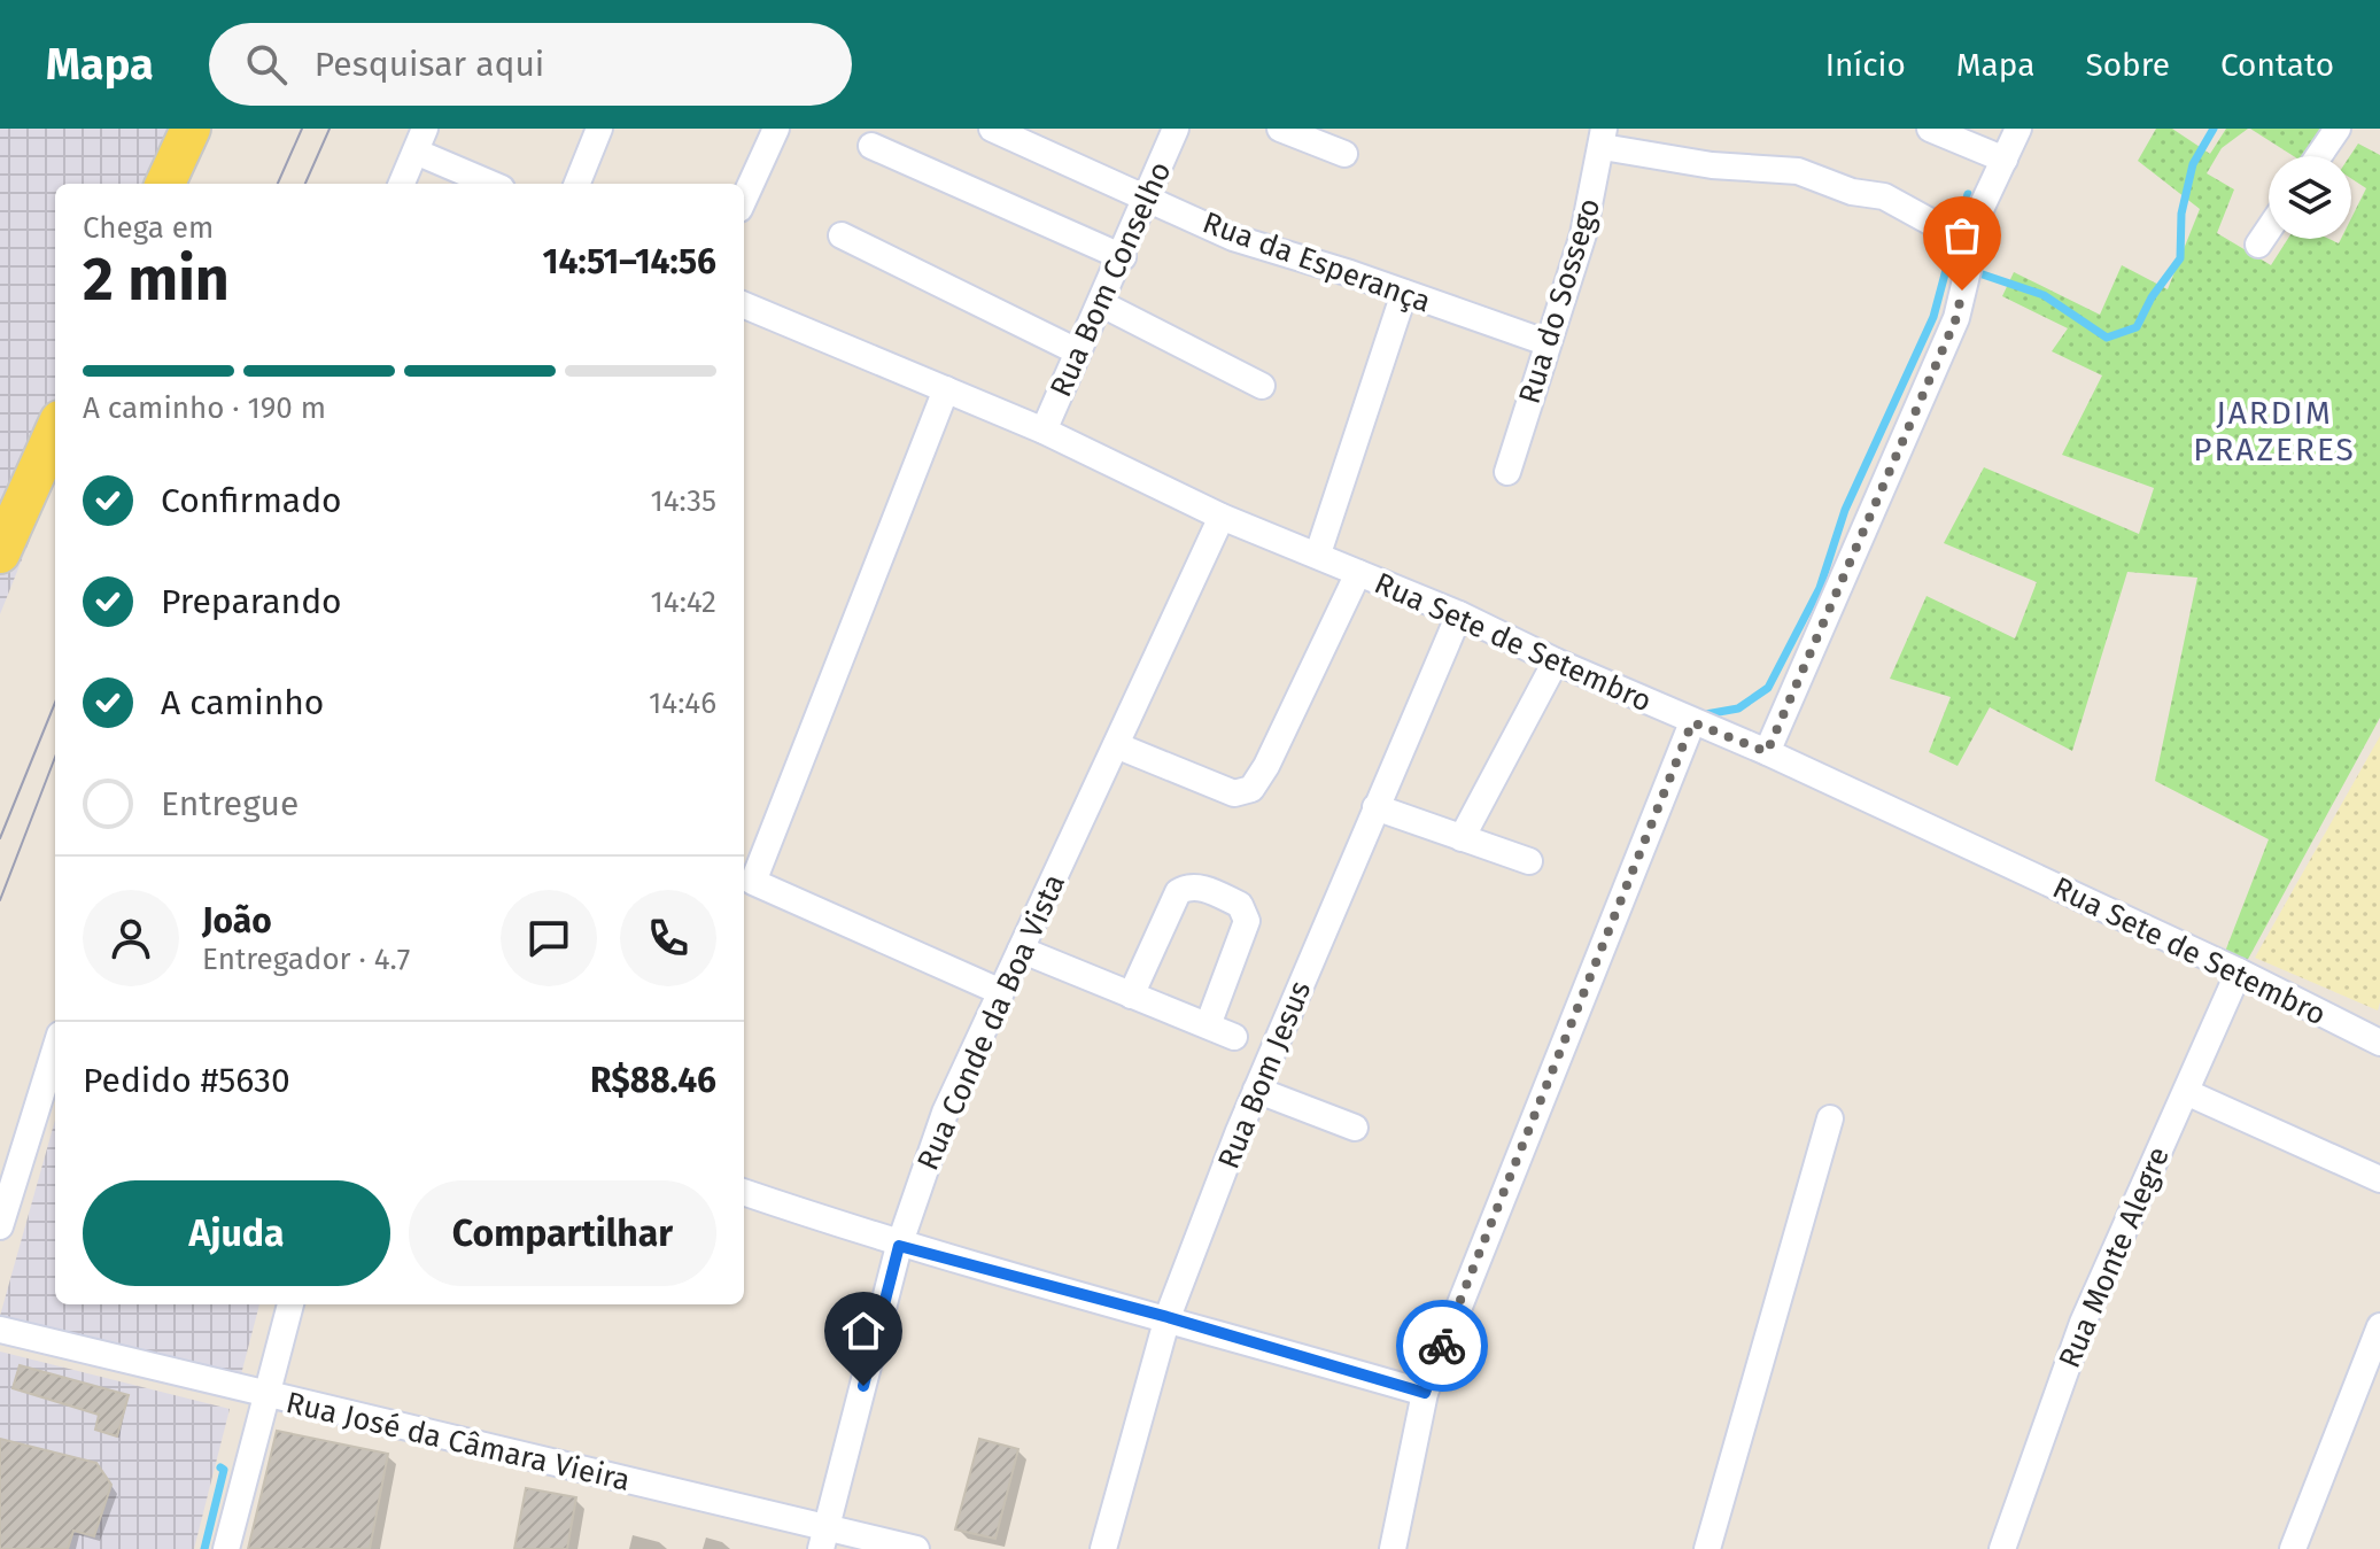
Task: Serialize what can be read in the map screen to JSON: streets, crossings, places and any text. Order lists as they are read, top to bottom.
{
  "streets": {
    "street": [
      "Rua da Esperança",
      "Rua Bom Conselho",
      "Rua do Sossego",
      "Rua Sete de Setembro",
      "Rua Conde da Boa Vista",
      "Rua Bom Jesus",
      "Rua Monte Alegre",
      "Rua José da Câmara Vieira"
    ]
  },
  "crossings": [
    ["Rua da Esperança", "Rua Bom Conselho"],
    ["Rua da Esperança", "Rua do Sossego"],
    ["Rua Bom Conselho", "Rua Sete de Setembro"],
    ["Rua Sete de Setembro", "Rua Conde da Boa Vista"],
    ["Rua Sete de Setembro", "Rua Bom Jesus"],
    ["Rua Sete de Setembro", "Rua Monte Alegre"],
    ["Rua Conde da Boa Vista", "Rua José da Câmara Vieira"]
  ],
  "districts": ["JARDIM PRAZERES"],
  "page": {
    "header": "Mapa",
    "search": "Pesquisar aqui",
    "nav": [
      "Início",
      "Mapa",
      "Sobre",
      "Contato"
    ],
    "heading": ["2 min", "Chega em", "14:51–14:56"],
    "panel": [
      "João",
      "Entregador · 4.7",
      "Pedido #5630",
      "R$88.46"
    ],
    "bar": "A caminho · 190 m",
    "list": [
      ["Confirmado", "14:35"],
      ["Preparando", "14:42"],
      ["A caminho", "14:46"],
      "Entregue"
    ],
    "buttons": ["Ajuda", "Compartilhar"]
  }
}
